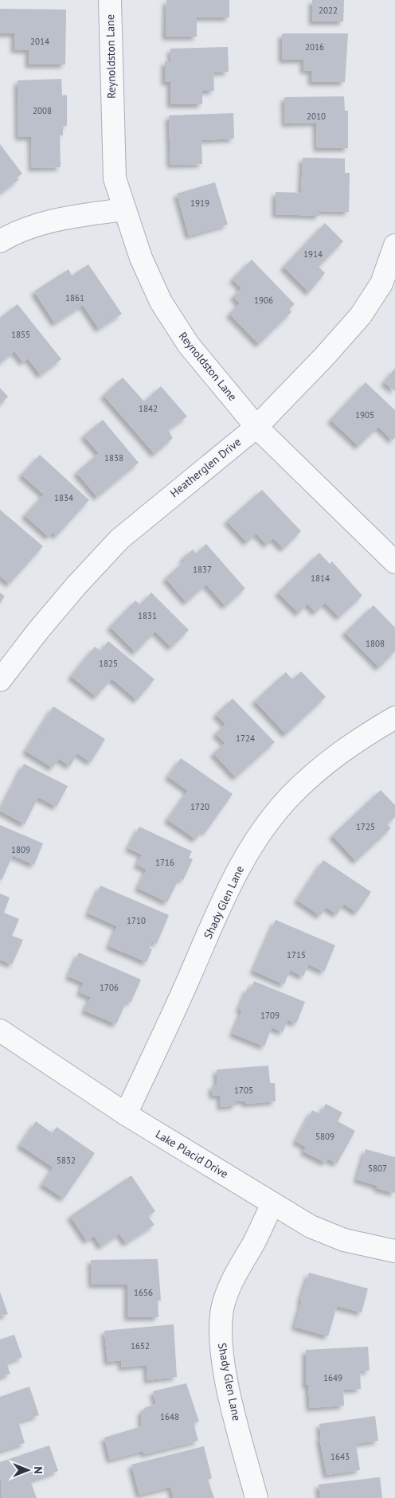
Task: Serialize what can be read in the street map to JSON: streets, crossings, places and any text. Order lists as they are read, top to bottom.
{
  "streets": {
    "street": [
      "Reynoldston Lane",
      "Heatherglen Drive",
      "Shady Glen Lane",
      "Lake Placid Drive"
    ]
  },
  "crossings": [
    ["Reynoldston Lane", "Heatherglen Drive"],
    ["Shady Glen Lane", "Lake Placid Drive"]
  ],
  "house_numbers": [
    "2022",
    "2014",
    "2016",
    "2008",
    "2010",
    "1919",
    "1914",
    "1861",
    "1906",
    "1855",
    "1842",
    "1905",
    "1838",
    "1834",
    "1837",
    "1814",
    "1831",
    "1808",
    "1825",
    "1724",
    "1720",
    "1725",
    "1809",
    "1716",
    "1710",
    "1715",
    "1706",
    "1709",
    "1705",
    "5809",
    "5832",
    "5807",
    "1656",
    "1652",
    "1649",
    "1648",
    "1643"
  ],
  "north": "right"
}
